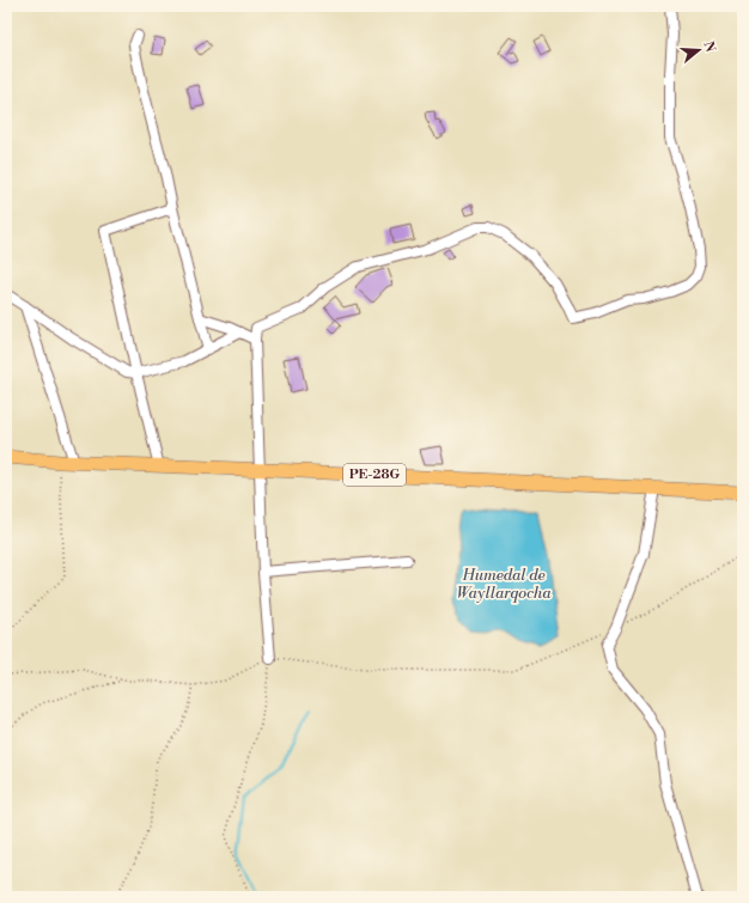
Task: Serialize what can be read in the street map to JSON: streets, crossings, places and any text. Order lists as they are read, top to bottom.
{
  "streets": {
    "highway": ["PE-28G"]
  },
  "water": ["Humedal de Wayllarqocha"],
  "north": "right"
}
